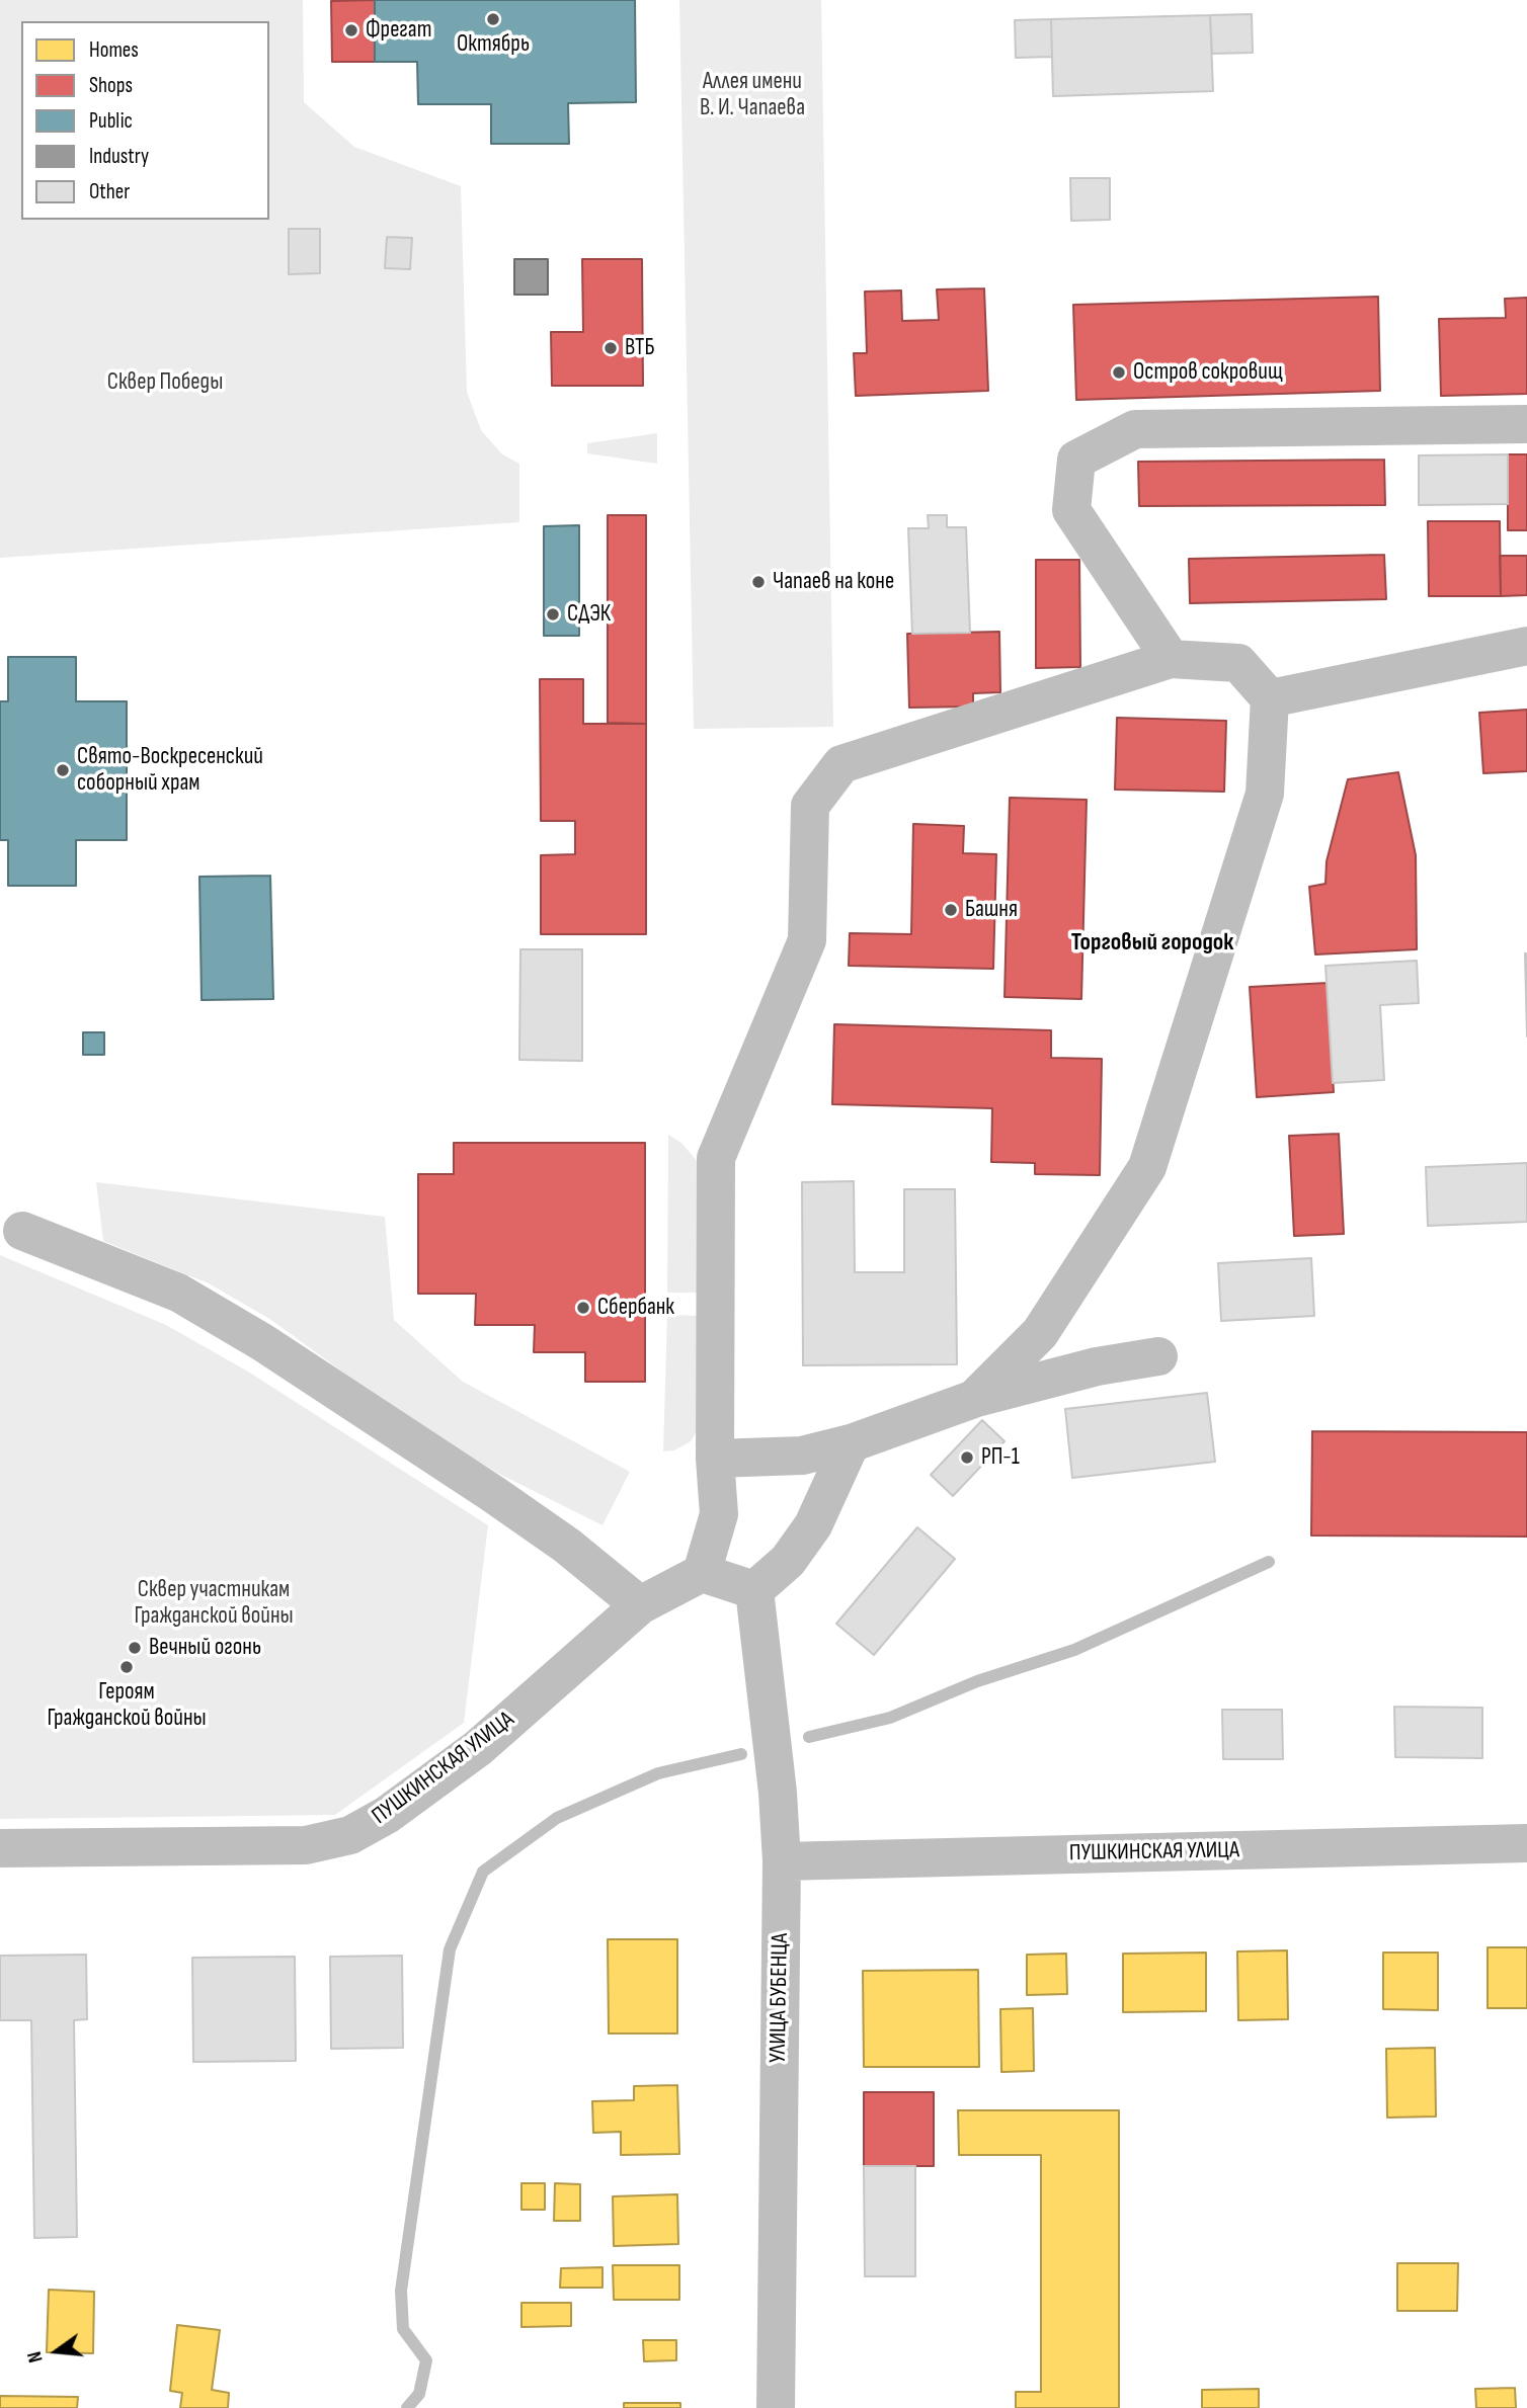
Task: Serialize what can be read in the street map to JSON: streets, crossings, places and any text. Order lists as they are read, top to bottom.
{
  "streets": {
    "street": ["ПУШКИНСКАЯ УЛИЦА", "УЛИЦА БУБЕНЦА"]
  },
  "crossings": [
    ["ПУШКИНСКАЯ УЛИЦА", "УЛИЦА БУБЕНЦА"]
  ],
  "districts": ["Торговый городок"],
  "parks": ["Аллея имени В. И. Чапаева", "Сквер Победы", "Сквер участникам Гражданской войны"],
  "places": [
    "Октябрь",
    "Фрегат",
    "ВТБ",
    "Остров сокровищ",
    "Чапаев на коне",
    "СДЭК",
    "Свято-Воскресенский соборный храм",
    "Башня",
    "Сбербанк",
    "РП-1",
    "Вечный огонь",
    "Героям Гражданской войны"
  ],
  "legend": [
    "Homes",
    "Shops",
    "Public",
    "Industry",
    "Other"
  ],
  "north": "left"
}
